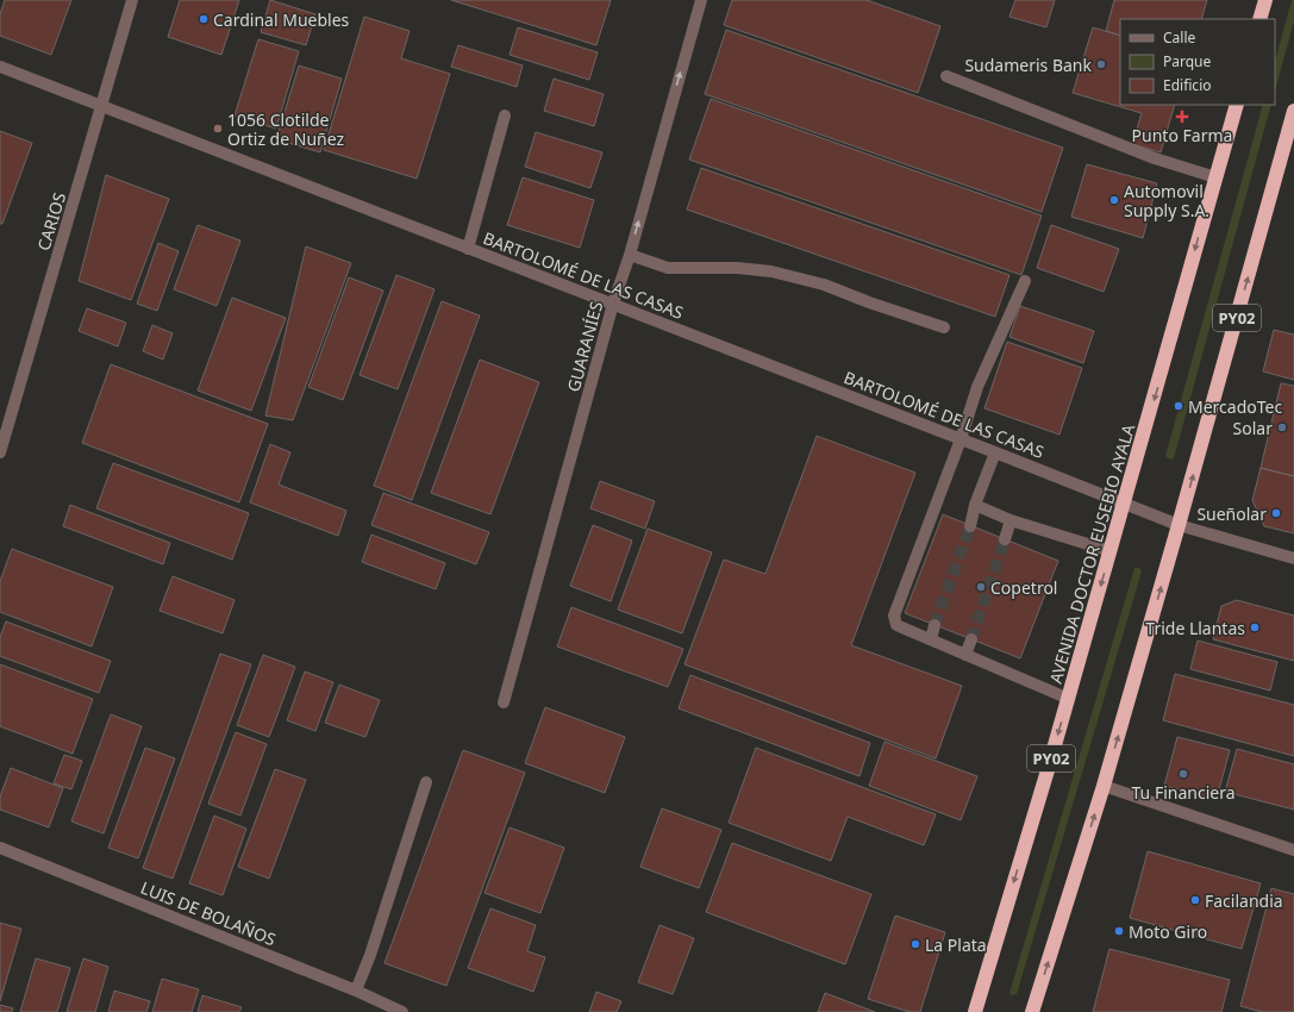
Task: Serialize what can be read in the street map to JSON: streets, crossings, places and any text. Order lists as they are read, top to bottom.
{
  "streets": {
    "highway": ["PY02", "AVENIDA DOCTOR EUSEBIO AYALA"],
    "street": [
      "CARIOS",
      "BARTOLOMÉ DE LAS CASAS",
      "GUARANÍES",
      "LUIS DE BOLAÑOS"
    ]
  },
  "crossings": [
    ["CARIOS", "BARTOLOMÉ DE LAS CASAS"],
    ["BARTOLOMÉ DE LAS CASAS", "PY02"],
    ["BARTOLOMÉ DE LAS CASAS", "GUARANÍES"],
    ["BARTOLOMÉ DE LAS CASAS", "AVENIDA DOCTOR EUSEBIO AYALA"]
  ],
  "one_way": ["GUARANÍES"],
  "places": {
    "other": [
      "Cardinal Muebles",
      "Sudameris Bank",
      "1056 Clotilde Ortiz de Nuñez",
      "Automovil Supply S.A.",
      "MercadoTec",
      "Solar",
      "Sueñolar",
      "Copetrol",
      "Tride Llantas",
      "Tu Financiera",
      "Facilandia",
      "Moto Giro",
      "La Plata"
    ],
    "health": ["Punto Farma"]
  },
  "legend": ["Calle", "Parque", "Edificio"]
}
